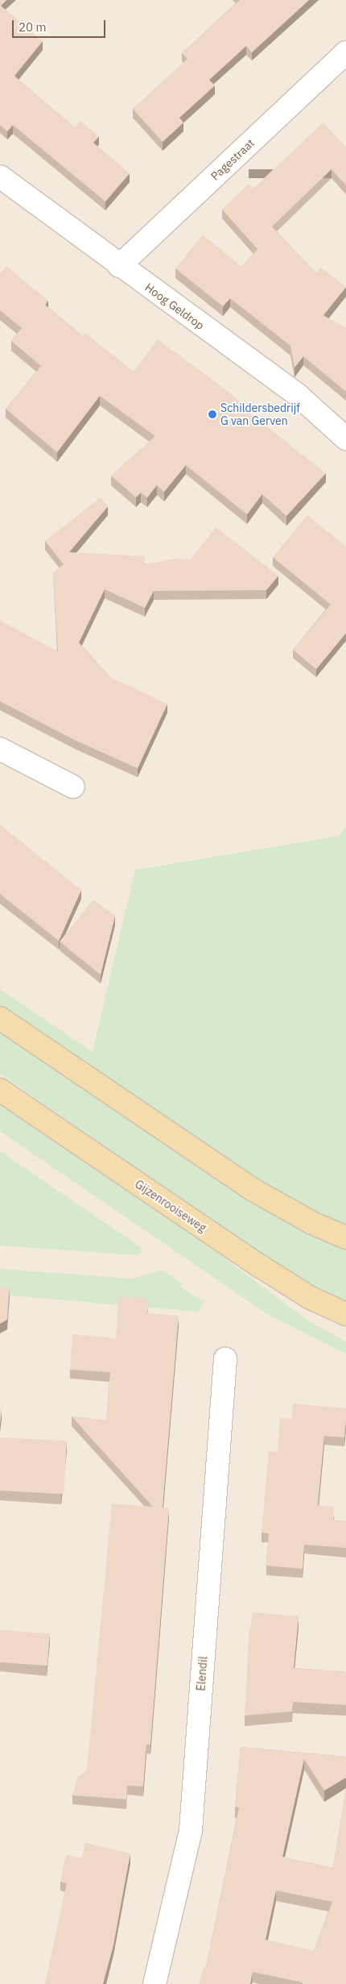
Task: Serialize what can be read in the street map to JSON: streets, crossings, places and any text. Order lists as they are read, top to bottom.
{
  "streets": {
    "main road": ["Gijzenrooiseweg"],
    "street": ["Pagestraat", "Hoog Geldrop", "Elendil"]
  },
  "crossings": [
    ["Pagestraat", "Hoog Geldrop"]
  ],
  "places": ["Schildersbedrijf G van Gerven"],
  "scale_bar": "20 m"
}
